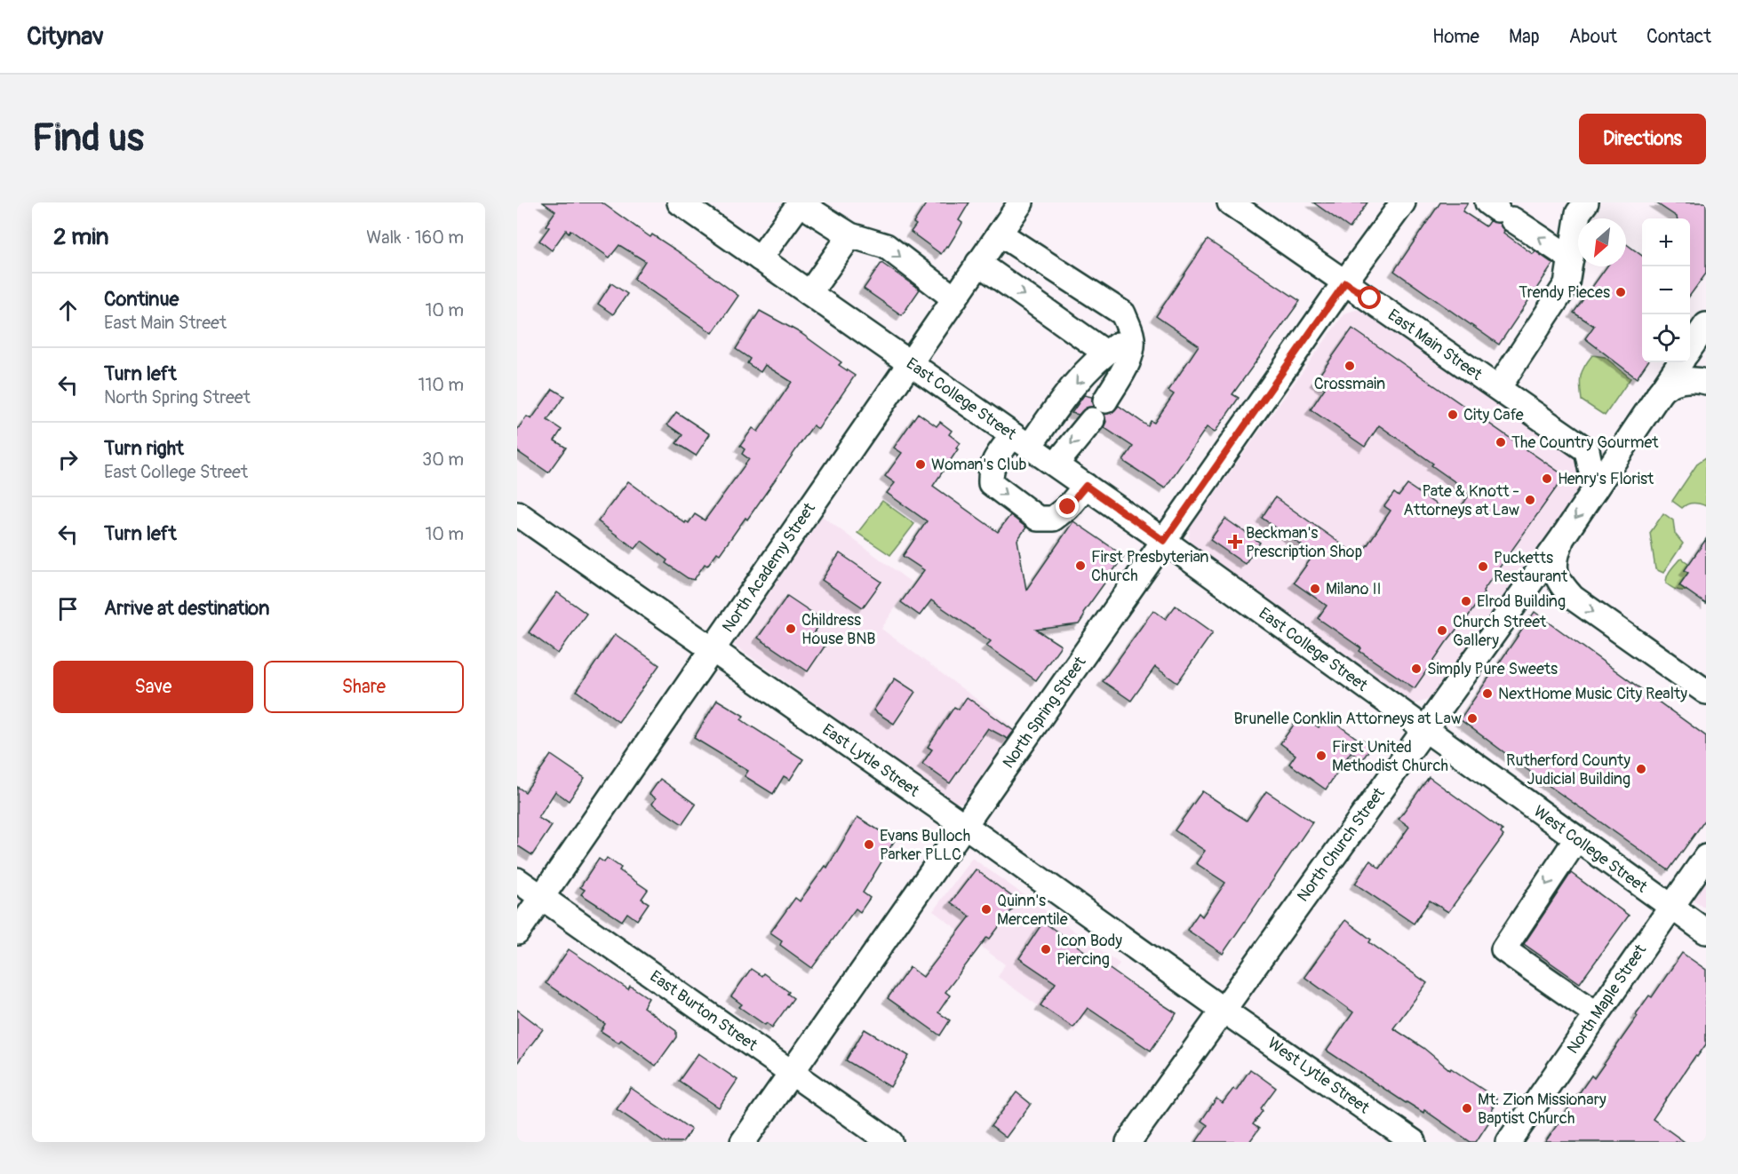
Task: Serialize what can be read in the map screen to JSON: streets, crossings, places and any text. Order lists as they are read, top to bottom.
{
  "streets": {
    "street": [
      "East Main Street",
      "East College Street",
      "North Academy Street",
      "North Spring Street",
      "East Lytle Street",
      "North Church Street",
      "West College Street",
      "North Maple Street",
      "East Burton Street",
      "West Lytle Street"
    ]
  },
  "crossings": [
    ["East Main Street", "North Spring Street"],
    ["East College Street", "North Academy Street"],
    ["East College Street", "North Spring Street"],
    ["East College Street", "North Church Street"],
    ["East College Street", "West College Street"],
    ["North Academy Street", "East Lytle Street"],
    ["North Academy Street", "East Burton Street"],
    ["North Spring Street", "East Lytle Street"],
    ["North Spring Street", "East Burton Street"],
    ["East Lytle Street", "North Church Street"],
    ["East Lytle Street", "West Lytle Street"],
    ["North Church Street", "West College Street"],
    ["North Church Street", "West Lytle Street"],
    ["West College Street", "North Maple Street"]
  ],
  "places": {
    "other": [
      "Trendy Pieces",
      "Crossmain",
      "City Cafe",
      "The Country Gourmet",
      "Woman's Club",
      "Henry's Florist",
      "Pate & Knott - Attorneys at Law",
      "First Presbyterian Church",
      "Pucketts Restaurant",
      "Milano II",
      "Elrod Building",
      "Childress House BNB",
      "Church Street Gallery",
      "Simply Pure Sweets",
      "NextHome Music City Realty",
      "Brunelle Conklin Attorneys at Law",
      "First United Methodist Church",
      "Rutherford County Judicial Building",
      "Evans Bulloch Parker PLLC",
      "Quinn's Mercentile",
      "Icon Body Piercing",
      "Mt. Zion Missionary Baptist Church"
    ],
    "health": ["Beckman's Prescription Shop"]
  },
  "north": "bottom left",
  "page": {
    "header": "Citynav",
    "nav": [
      "Home",
      "Map",
      "About",
      "Contact"
    ],
    "buttons": [
      "Directions",
      ["Save", "Share"]
    ],
    "title": "Find us",
    "heading": ["2 min", "Walk · 160 m"],
    "map_buttons": ["+", "−"],
    "list": [
      ["Continue", "East Main Street", "10 m"],
      ["Turn left", "North Spring Street", "110 m"],
      ["Turn right", "East College Street", "30 m"],
      ["Turn left", "10 m"],
      "Arrive at destination"
    ]
  }
}
